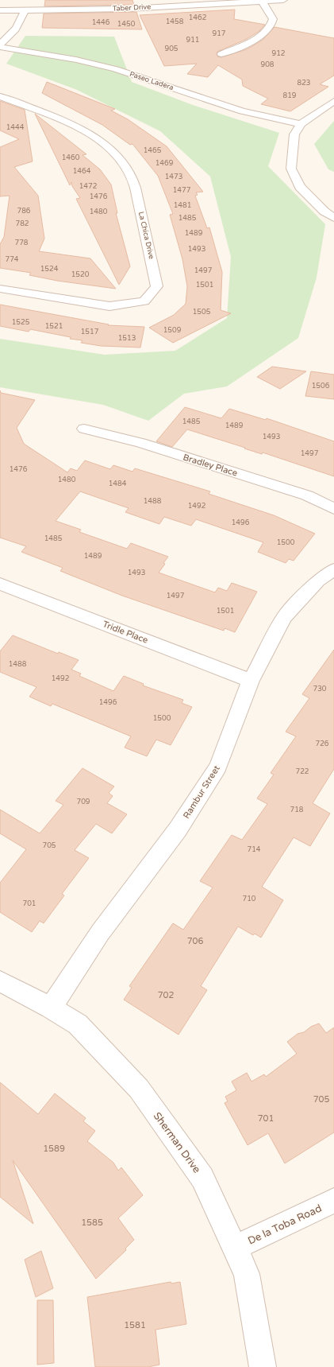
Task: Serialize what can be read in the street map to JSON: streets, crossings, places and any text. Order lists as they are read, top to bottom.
{
  "streets": {
    "street": [
      "Taber Drive",
      "Paseo Ladera",
      "La Chica Drive",
      "Bradley Place",
      "Tridle Place",
      "Rambur Street",
      "Sherman Drive",
      "De la Toba Road"
    ]
  },
  "crossings": [
    ["Tridle Place", "Rambur Street"],
    ["Rambur Street", "Sherman Drive"],
    ["Sherman Drive", "De la Toba Road"]
  ],
  "house_numbers": [
    "1462",
    "1458",
    "1446",
    "1450",
    "917",
    "911",
    "905",
    "912",
    "908",
    "823",
    "819",
    "1444",
    "1465",
    "1460",
    "1469",
    "1464",
    "1473",
    "1472",
    "1477",
    "1476",
    "1481",
    "786",
    "1480",
    "1485",
    "782",
    "1489",
    "778",
    "1493",
    "774",
    "1524",
    "1497",
    "1520",
    "1501",
    "1505",
    "1525",
    "1521",
    "1509",
    "1517",
    "1513",
    "1506",
    "1485",
    "1489",
    "1493",
    "1497",
    "1476",
    "1480",
    "1484",
    "1488",
    "1492",
    "1496",
    "1485",
    "1500",
    "1489",
    "1493",
    "1497",
    "1501",
    "1488",
    "1492",
    "730",
    "1496",
    "1500",
    "726",
    "722",
    "709",
    "718",
    "705",
    "714",
    "710",
    "701",
    "706",
    "702",
    "705",
    "701",
    "1589",
    "1585",
    "1581"
  ]
}
